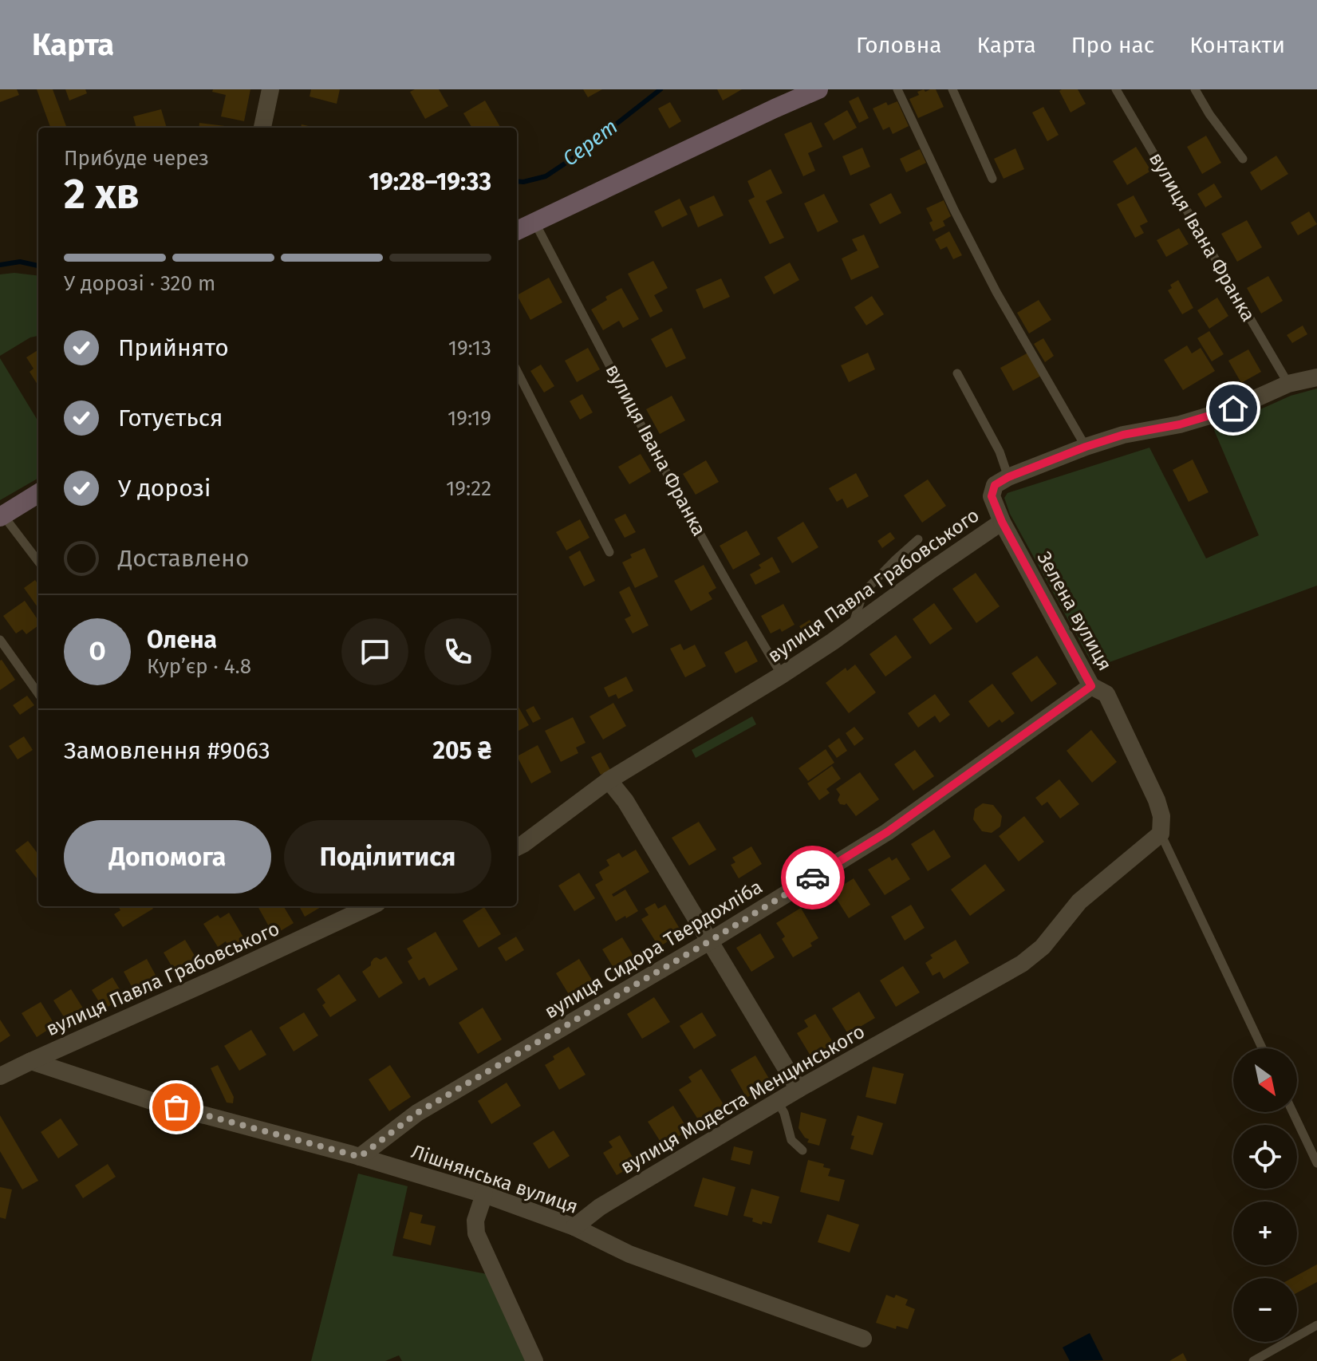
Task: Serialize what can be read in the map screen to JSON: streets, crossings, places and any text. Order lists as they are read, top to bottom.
{
  "streets": {
    "street": [
      "вулиця Павла Грабовського",
      "Зелена вулиця",
      "вулиця Сидора Твердохліба",
      "вулиця Модеста Менцинського",
      "Лішнянська вулиця"
    ],
    "lane": ["вулиця Івана Франка"]
  },
  "crossings": [
    ["вулиця Івана Франка", "вулиця Павла Грабовського"],
    ["вулиця Павла Грабовського", "Зелена вулиця"],
    ["вулиця Павла Грабовського", "Лішнянська вулиця"],
    ["Зелена вулиця", "вулиця Сидора Твердохліба"],
    ["Зелена вулиця", "вулиця Модеста Менцинського"],
    ["вулиця Сидора Твердохліба", "Лішнянська вулиця"],
    ["вулиця Модеста Менцинського", "Лішнянська вулиця"]
  ],
  "water": ["Серет"],
  "north": "bottom right",
  "page": {
    "header": "Карта",
    "nav": [
      "Головна",
      "Карта",
      "Про нас",
      "Контакти"
    ],
    "heading": ["2 хв", "Прибуде через", "19:28–19:33"],
    "panel": [
      "Олена",
      "Кур’єр · 4.8",
      "Замовлення #9063",
      "205 ₴"
    ],
    "bar": "У дорозі · 320 m",
    "list": [
      ["Прийнято", "19:13"],
      ["Готується", "19:19"],
      ["У дорозі", "19:22"],
      "Доставлено"
    ],
    "round": "О",
    "buttons": ["Допомога", "Поділитися"],
    "map_buttons": ["+", "−"]
  }
}
